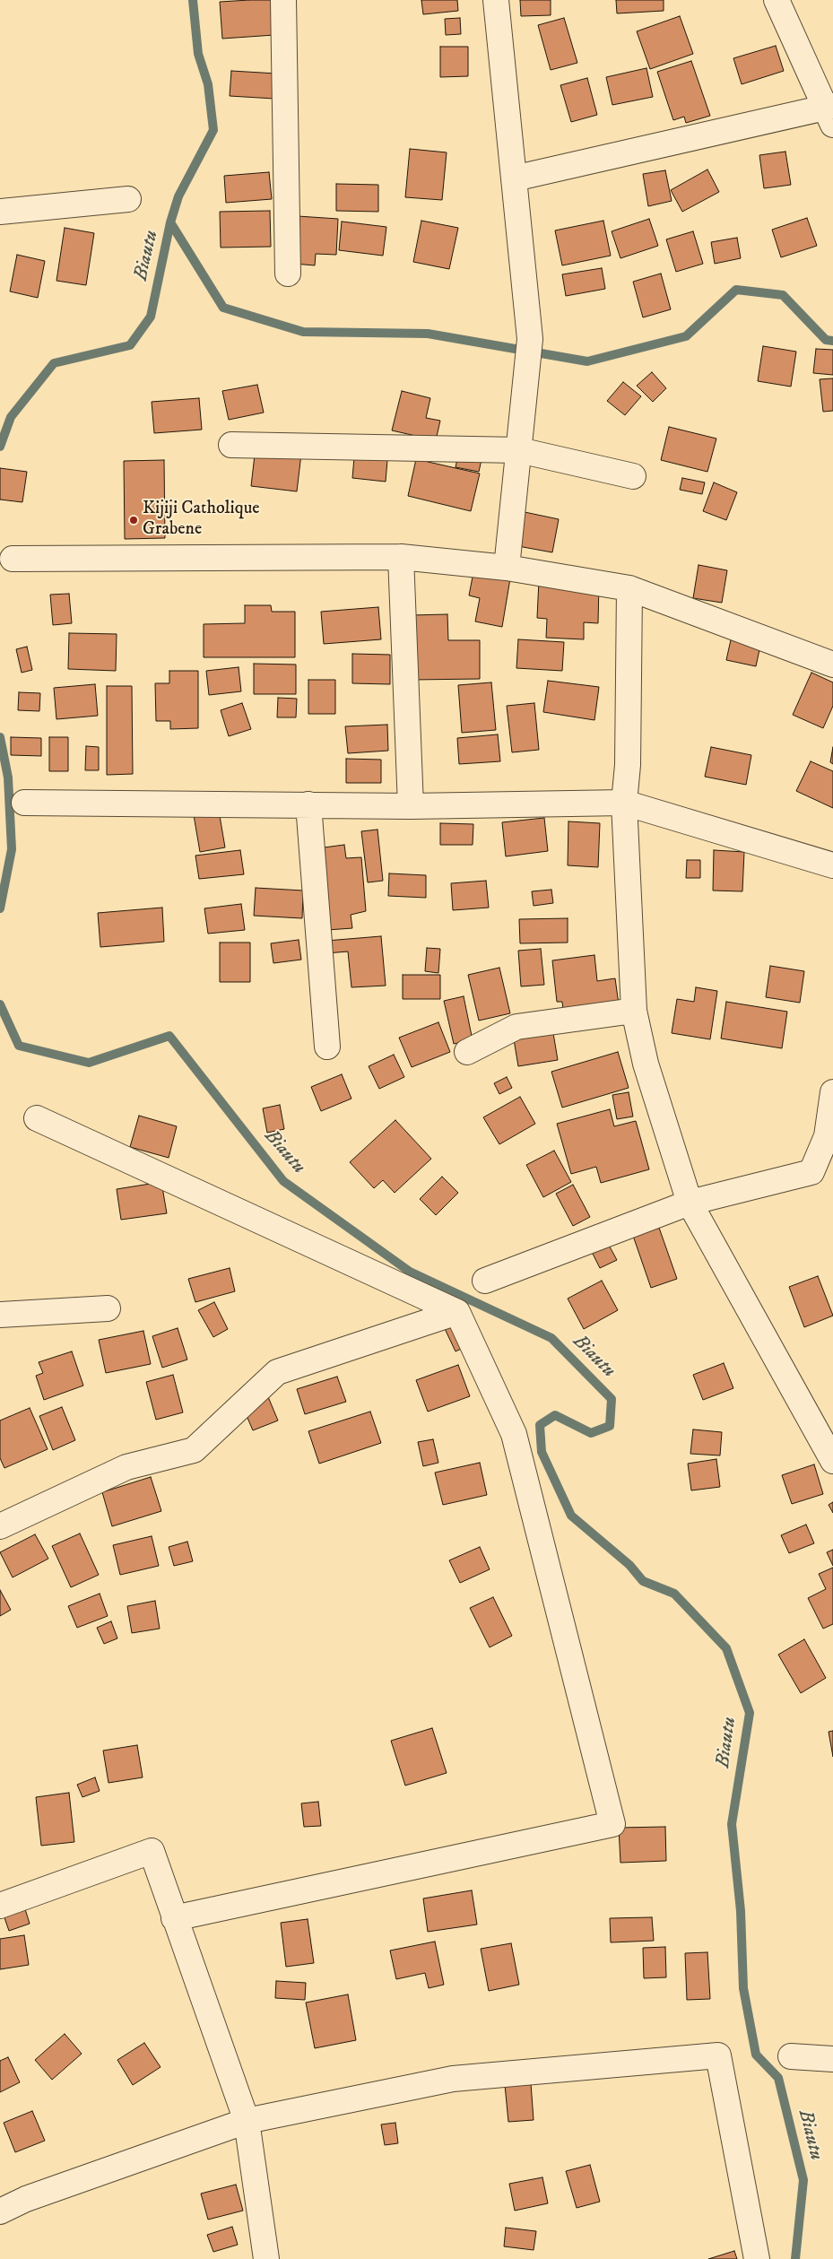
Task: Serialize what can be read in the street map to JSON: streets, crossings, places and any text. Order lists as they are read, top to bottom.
{
  "water": ["Biautu"],
  "places": ["Kijiji Catholique Grabene"]
}
